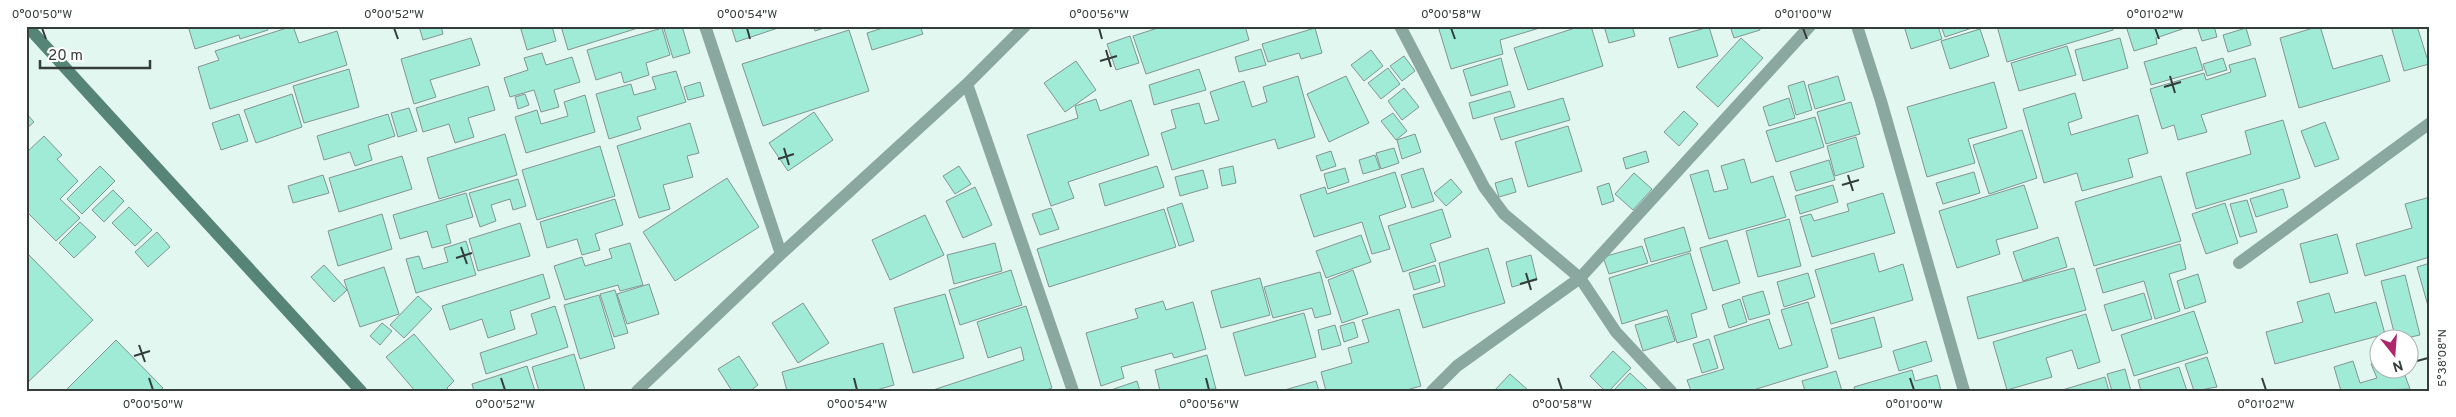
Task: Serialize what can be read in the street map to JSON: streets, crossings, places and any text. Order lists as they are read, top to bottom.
{
  "scale_bar": "20 m",
  "north": "bottom",
  "coordinates": [
    "0°00'50\"W",
    "0°00'52\"W",
    "0°00'54\"W",
    "0°00'56\"W",
    "0°00'58\"W",
    "0°01'00\"W",
    "0°01'02\"W",
    "5°38'08\"N"
  ]
}
